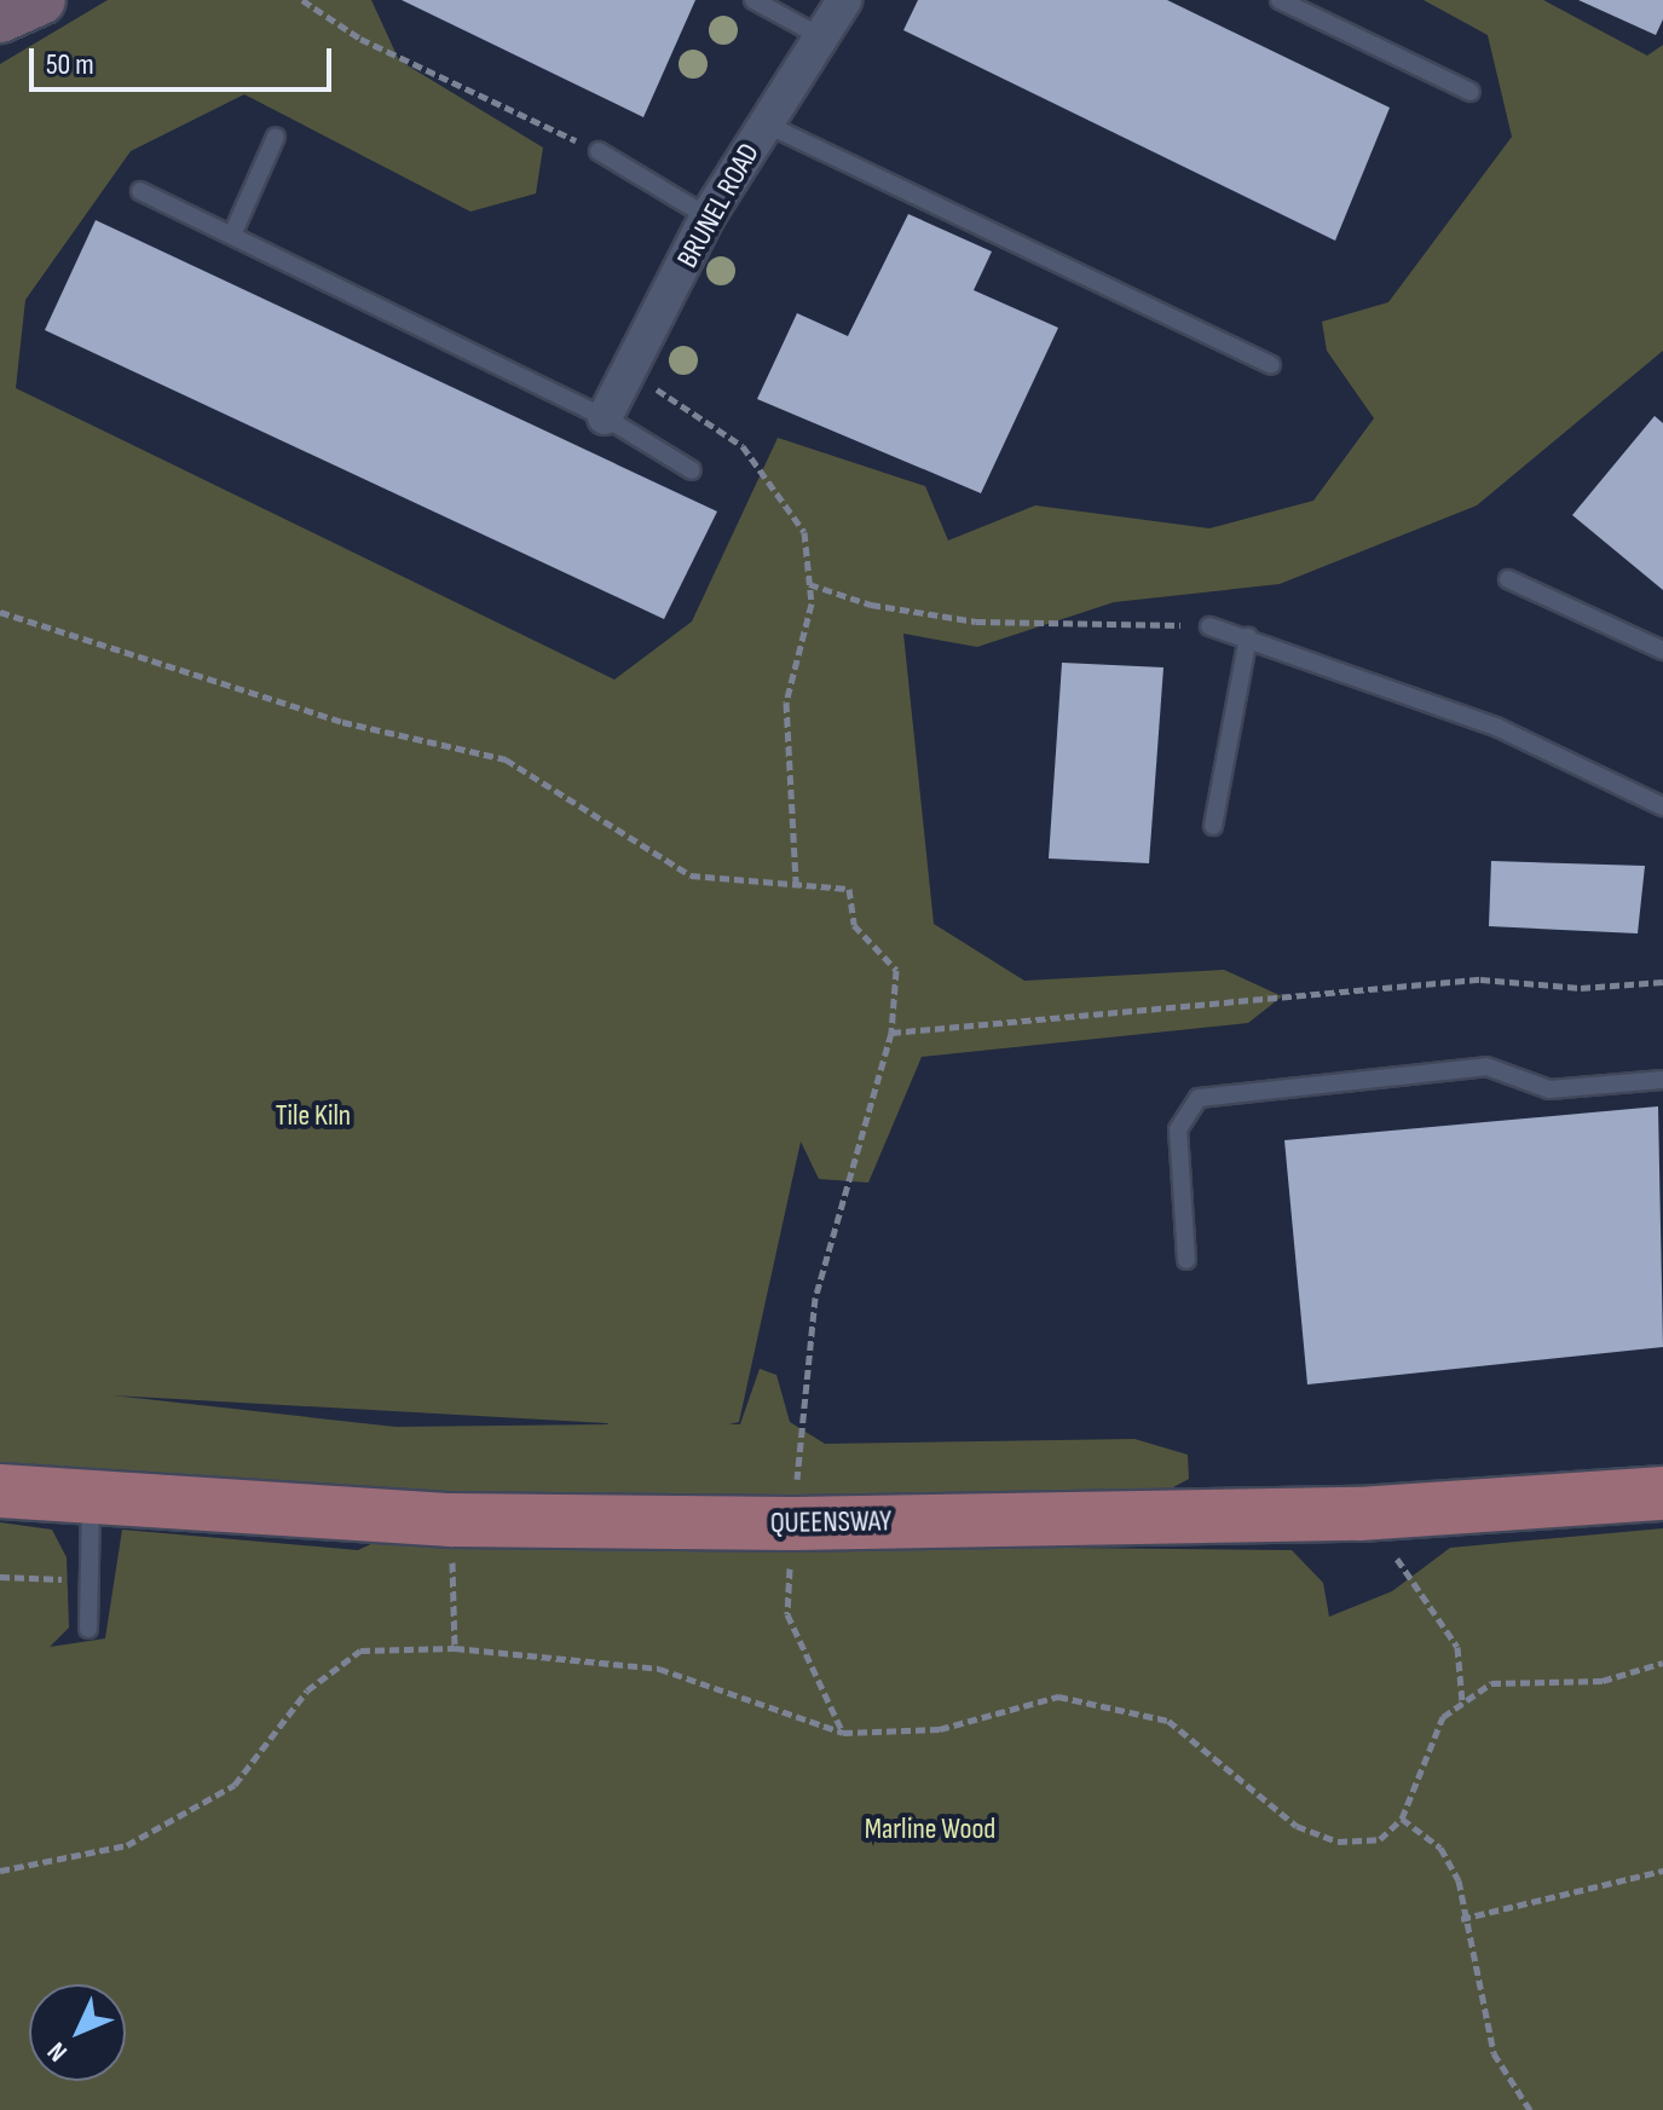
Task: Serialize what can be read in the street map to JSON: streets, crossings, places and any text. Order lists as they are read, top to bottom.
{
  "streets": {
    "main road": ["QUEENSWAY"],
    "street": ["BRUNEL ROAD"]
  },
  "parks": ["Tile Kiln", "Marline Wood"],
  "scale_bar": "50 m",
  "north": "bottom left"
}
